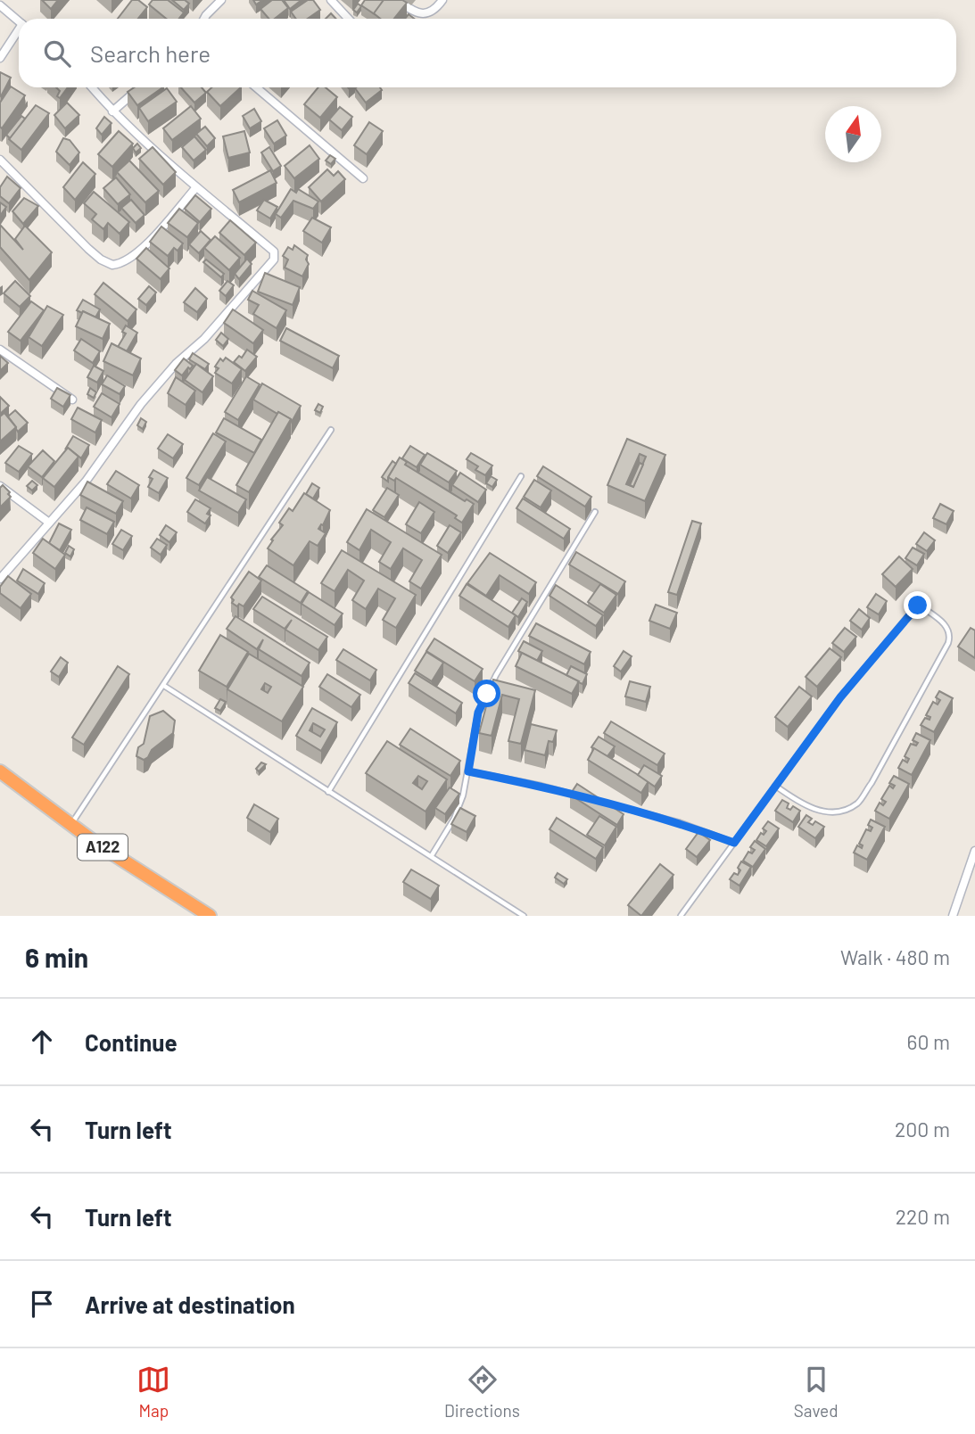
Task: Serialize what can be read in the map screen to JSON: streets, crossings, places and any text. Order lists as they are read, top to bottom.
{
  "streets": {
    "highway": ["A122"]
  },
  "north": "top",
  "page": {
    "search": "Search here",
    "heading": ["6 min", "Walk · 480 m"],
    "list": [
      ["Continue", "60 m"],
      ["Turn left", "200 m"],
      ["Turn left", "220 m"],
      "Arrive at destination"
    ],
    "nav": ["Map", "Directions", "Saved"]
  }
}
